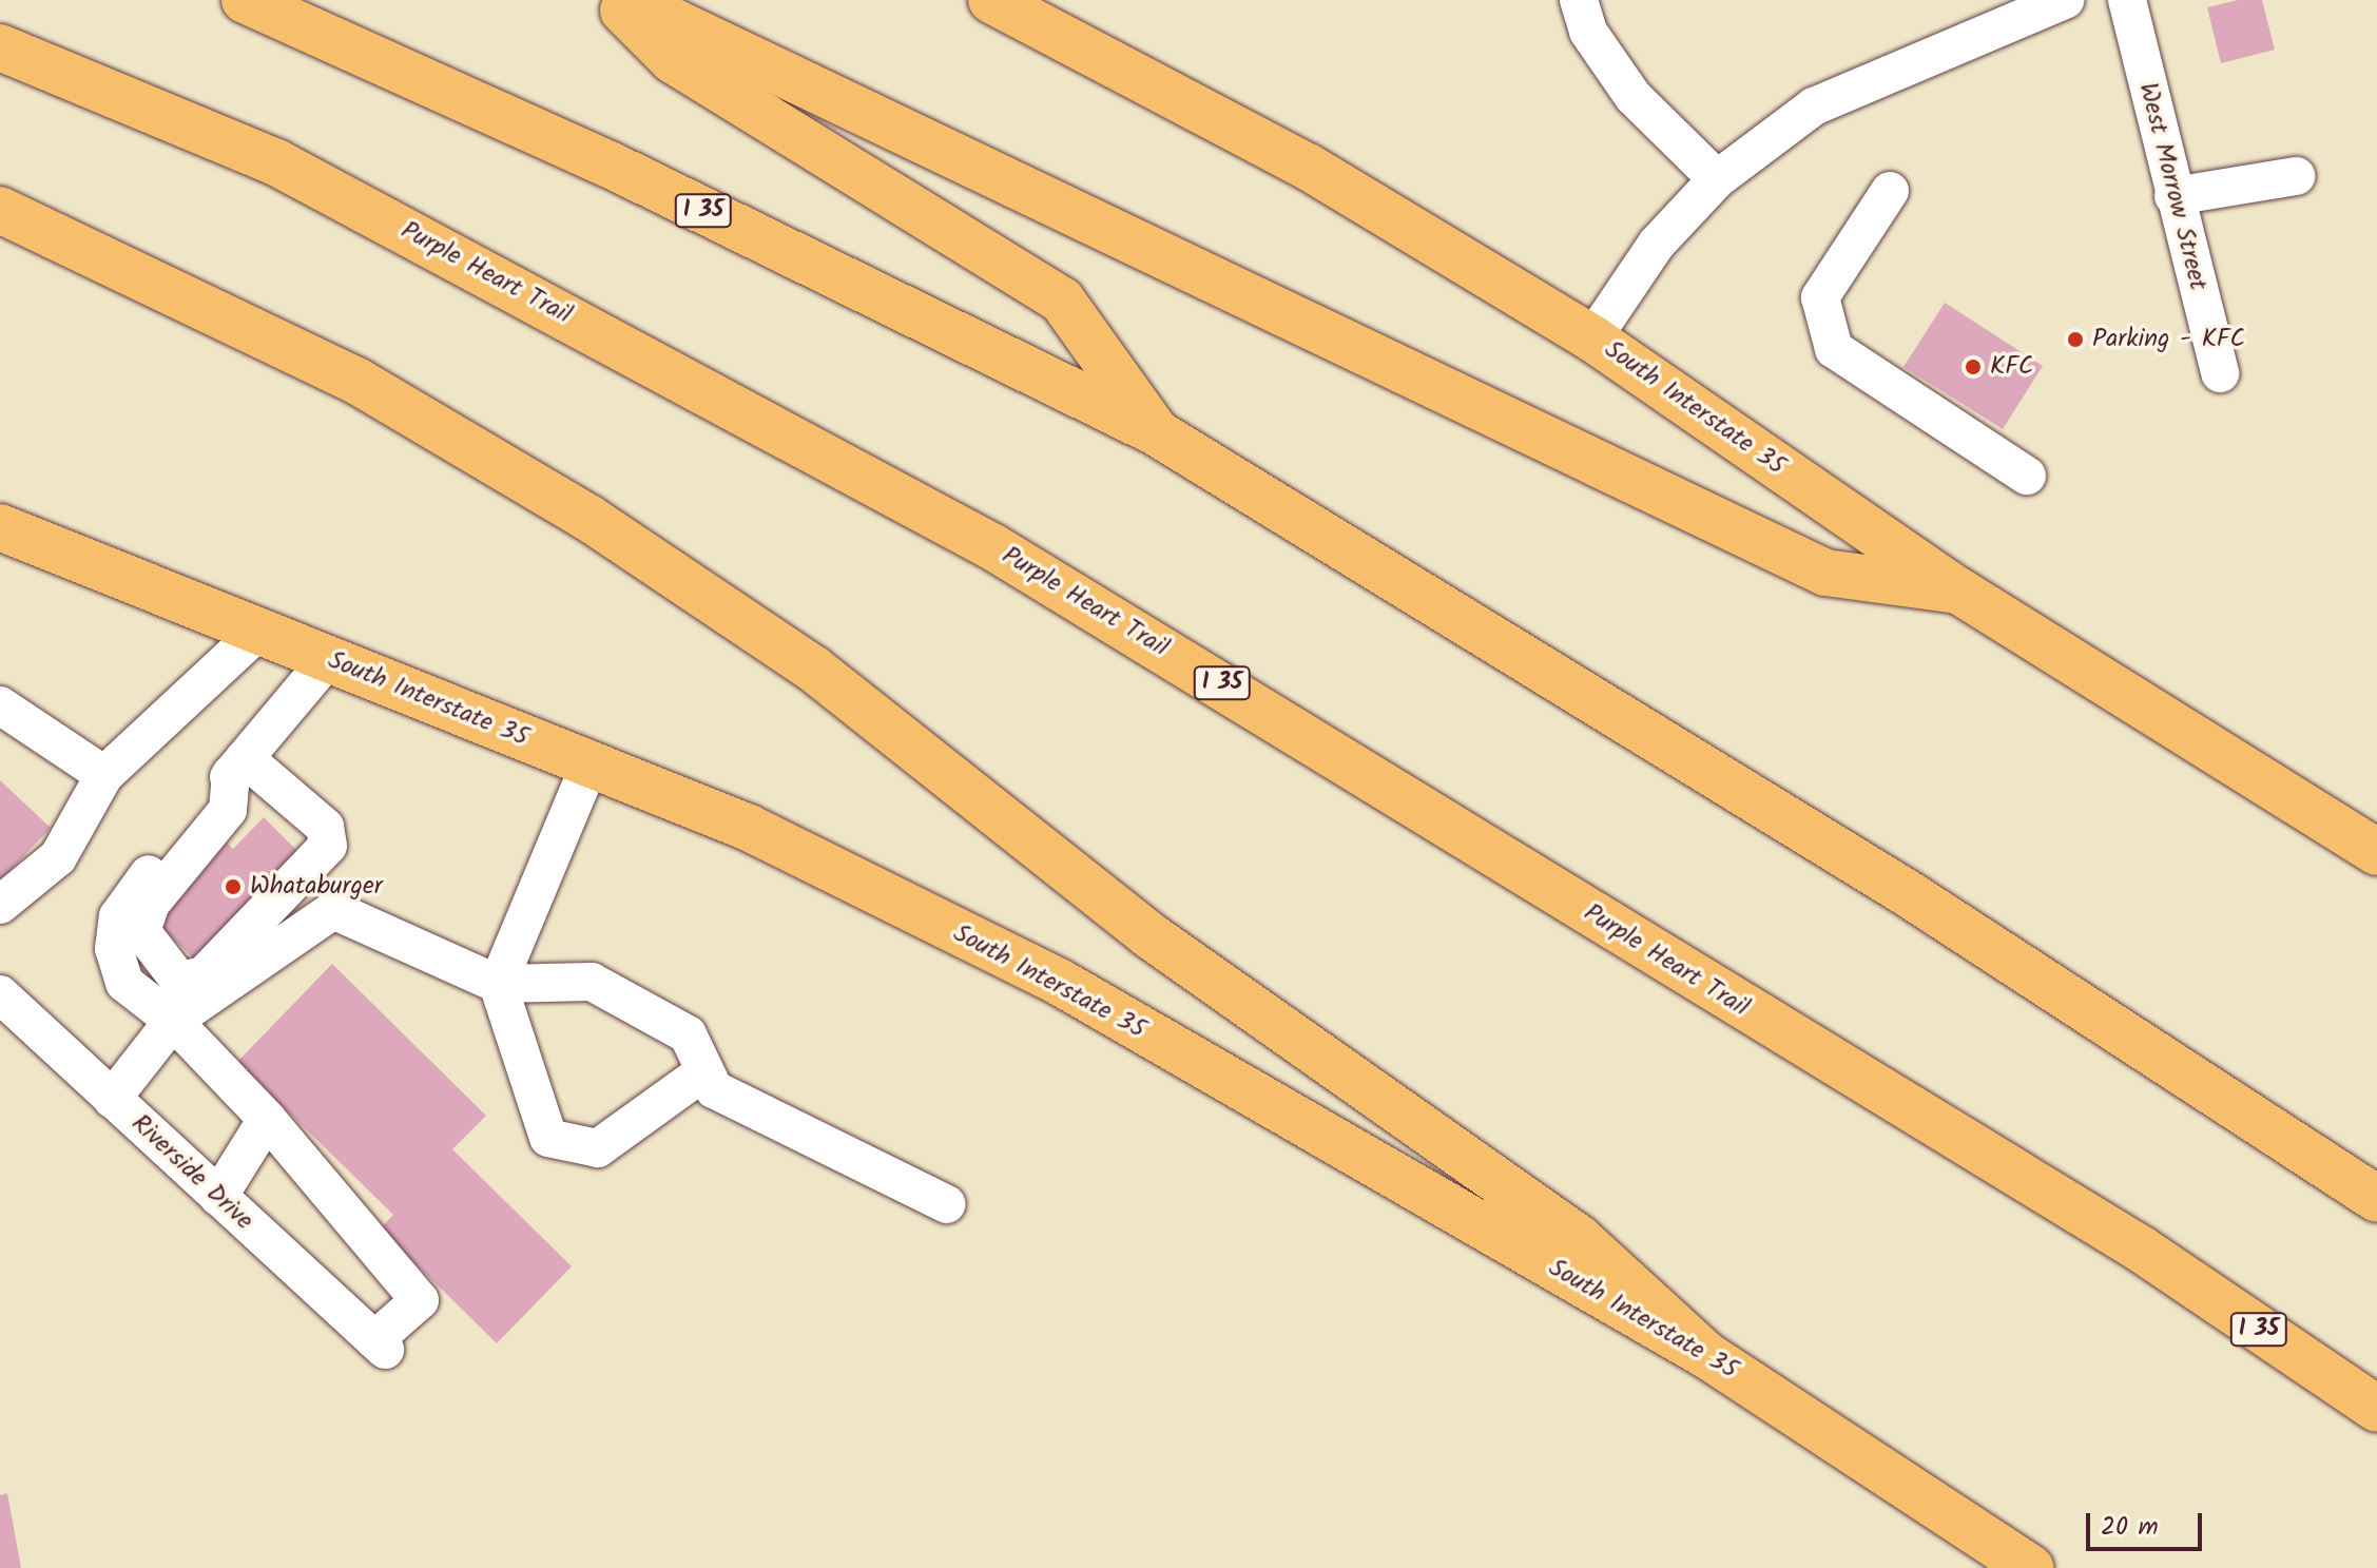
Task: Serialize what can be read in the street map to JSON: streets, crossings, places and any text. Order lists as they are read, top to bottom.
{
  "streets": {
    "main road": ["I 35", "Purple Heart Trail", "South Interstate 35"],
    "street": ["West Morrow Street", "Riverside Drive"]
  },
  "places": ["Parking - KFC", "KFC", "Whataburger"],
  "scale_bar": "20 m"
}
